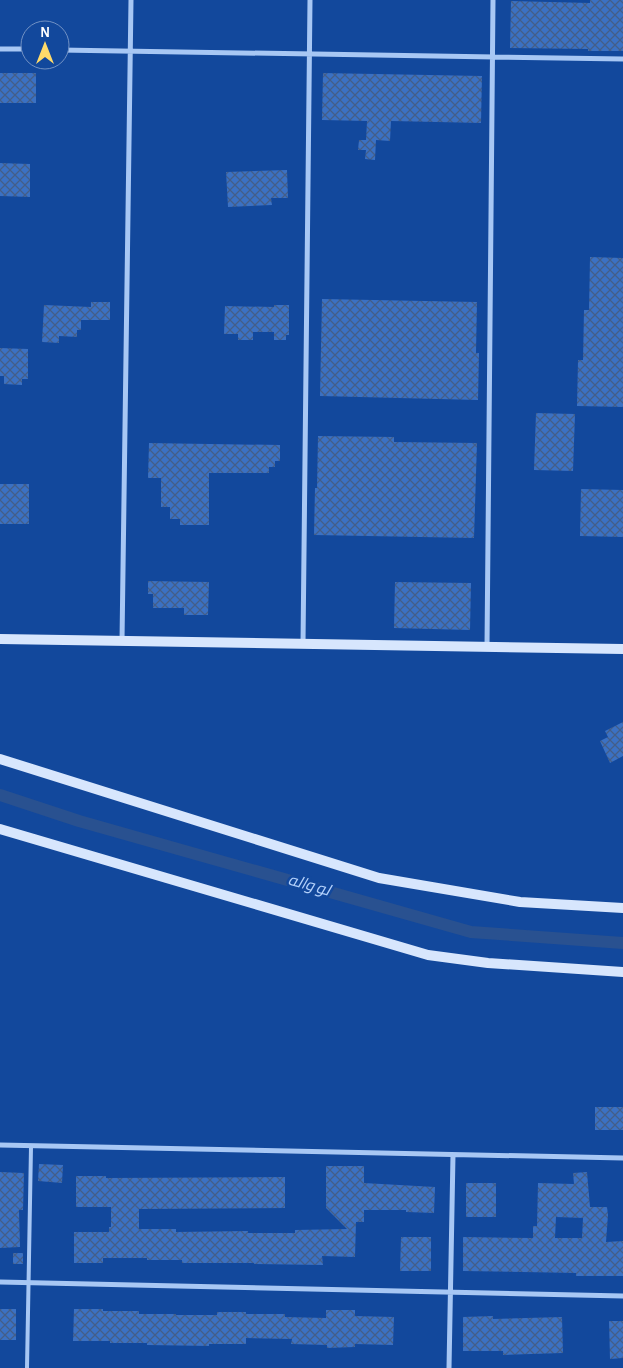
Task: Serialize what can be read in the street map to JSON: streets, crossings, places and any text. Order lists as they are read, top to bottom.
{
  "water": ["لو واله"],
  "north": "top"
}
